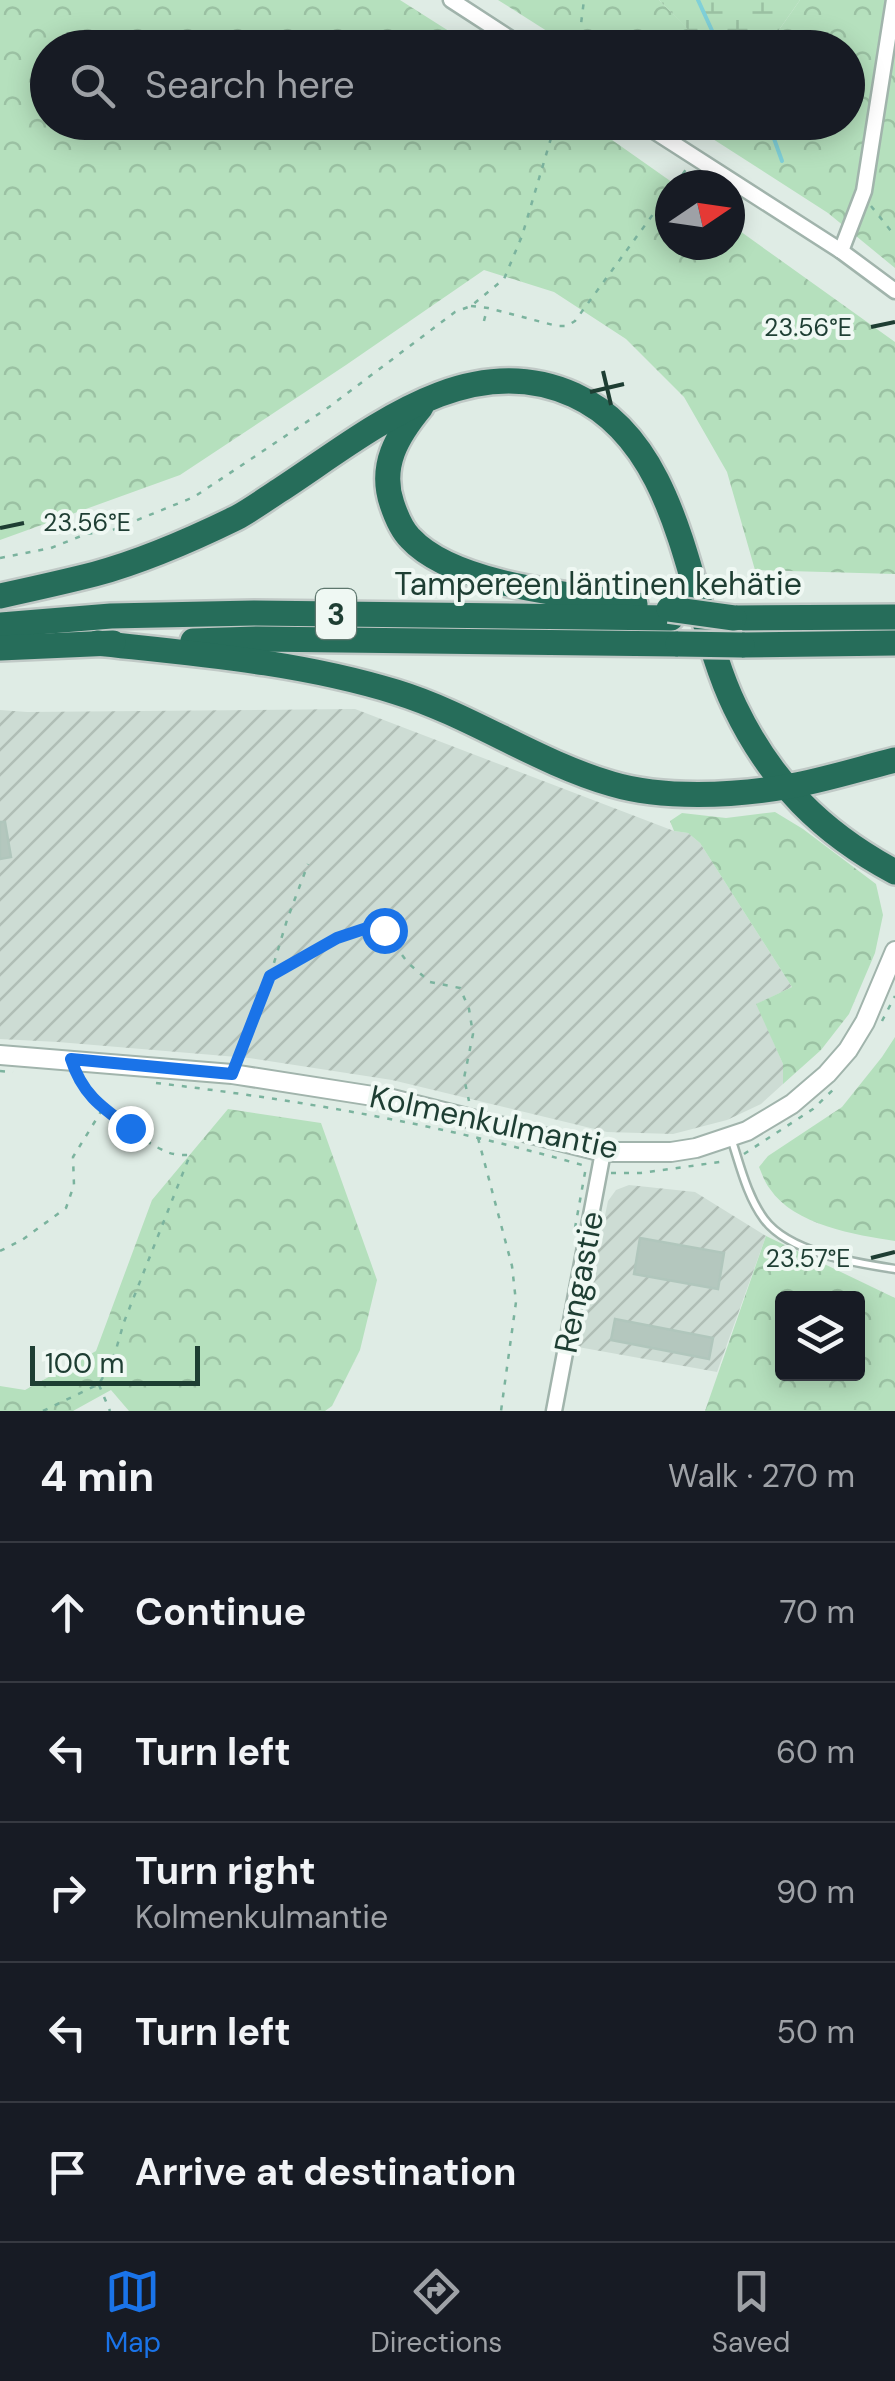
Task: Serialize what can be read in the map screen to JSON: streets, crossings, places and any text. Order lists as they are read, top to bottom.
{
  "streets": {
    "highway": ["Tampereen läntinen kehätie", "3"],
    "street": ["Kolmenkulmantie", "Rengastie"]
  },
  "crossings": [
    ["Kolmenkulmantie", "Rengastie"]
  ],
  "scale_bar": "100 m",
  "north": "right",
  "page": {
    "search": "Search here",
    "scale": "100 m",
    "heading": ["4 min", "Walk · 270 m"],
    "list": [
      ["Continue", "70 m"],
      ["Turn left", "60 m"],
      ["Turn right", "Kolmenkulmantie", "90 m"],
      ["Turn left", "50 m"],
      "Arrive at destination"
    ],
    "nav": ["Map", "Directions", "Saved"]
  },
  "coordinates": ["23.56°E", "23.57°E"]
}
